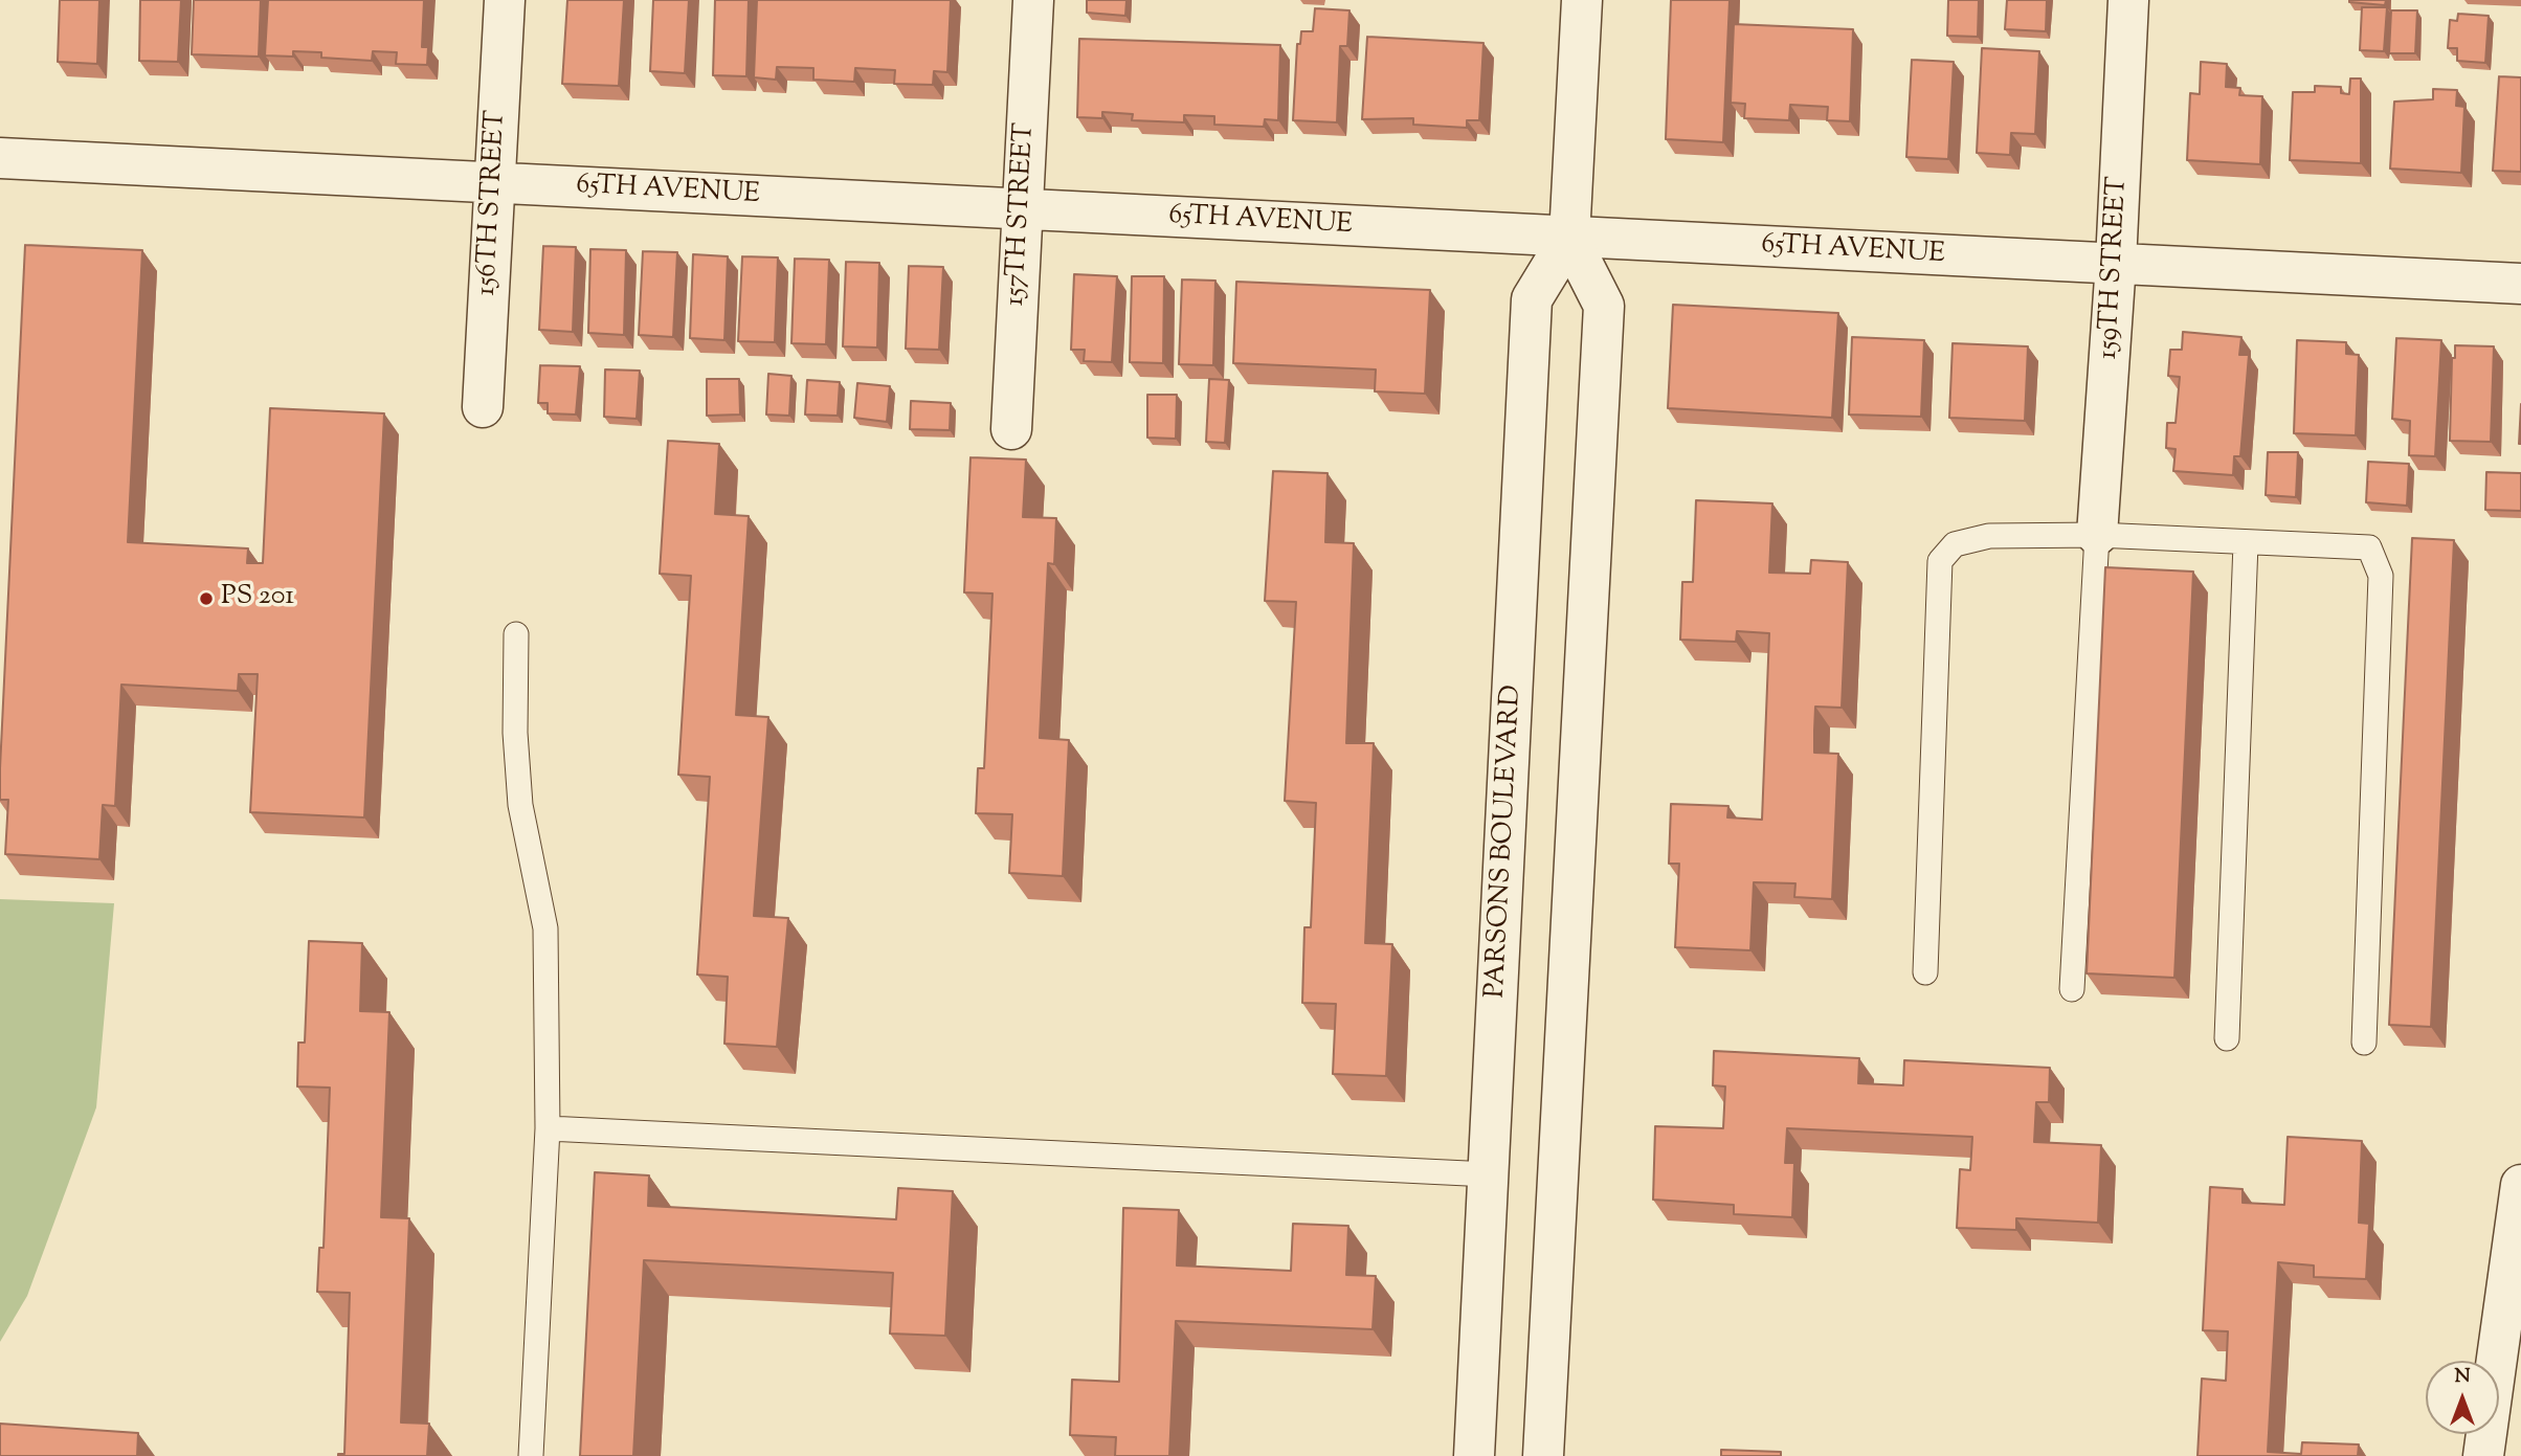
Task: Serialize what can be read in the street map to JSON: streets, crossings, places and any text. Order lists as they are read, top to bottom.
{
  "streets": {
    "street": [
      "65TH AVENUE",
      "156TH STREET",
      "157TH STREET",
      "159TH STREET",
      "PARSONS BOULEVARD"
    ]
  },
  "crossings": [
    ["65TH AVENUE", "156TH STREET"],
    ["65TH AVENUE", "157TH STREET"],
    ["65TH AVENUE", "159TH STREET"],
    ["65TH AVENUE", "PARSONS BOULEVARD"]
  ],
  "places": ["PS 201"],
  "north": "top"
}
